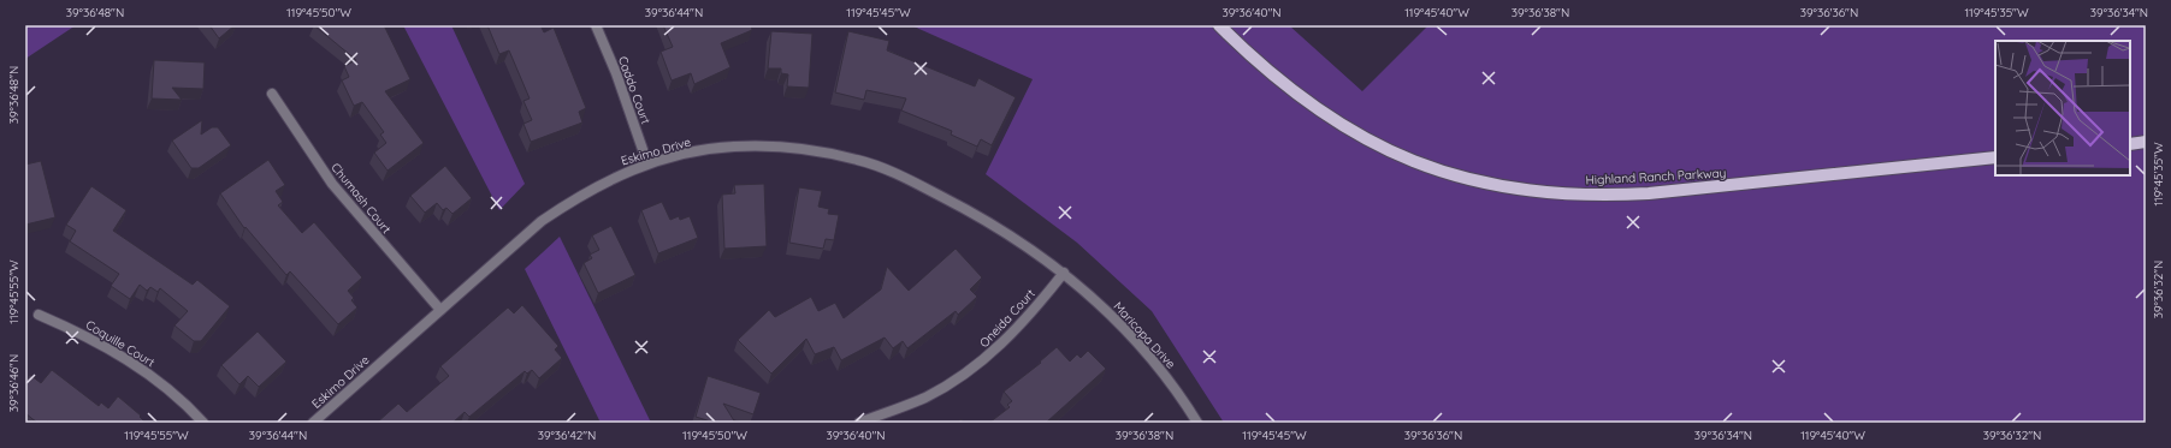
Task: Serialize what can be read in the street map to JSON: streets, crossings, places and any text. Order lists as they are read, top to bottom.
{
  "streets": {
    "main road": ["Highland Ranch Parkway"],
    "street": [
      "Caddo Court",
      "Eskimo Drive",
      "Chumash Court",
      "Oneida Court",
      "Maricopa Drive",
      "Coquille Court"
    ]
  },
  "crossings": [
    ["Caddo Court", "Eskimo Drive"],
    ["Eskimo Drive", "Chumash Court"],
    ["Eskimo Drive", "Oneida Court"],
    ["Eskimo Drive", "Maricopa Drive"],
    ["Oneida Court", "Maricopa Drive"]
  ],
  "coordinates": [
    "39°36'48\"N",
    "119°45'50\"W",
    "39°36'44\"N",
    "119°45'45\"W",
    "39°36'40\"N",
    "119°45'40\"W",
    "39°36'38\"N",
    "39°36'36\"N",
    "119°45'35\"W",
    "39°36'34\"N",
    "39°36'32\"N",
    "119°45'55\"W",
    "39°36'46\"N",
    "39°36'42\"N"
  ]
}
